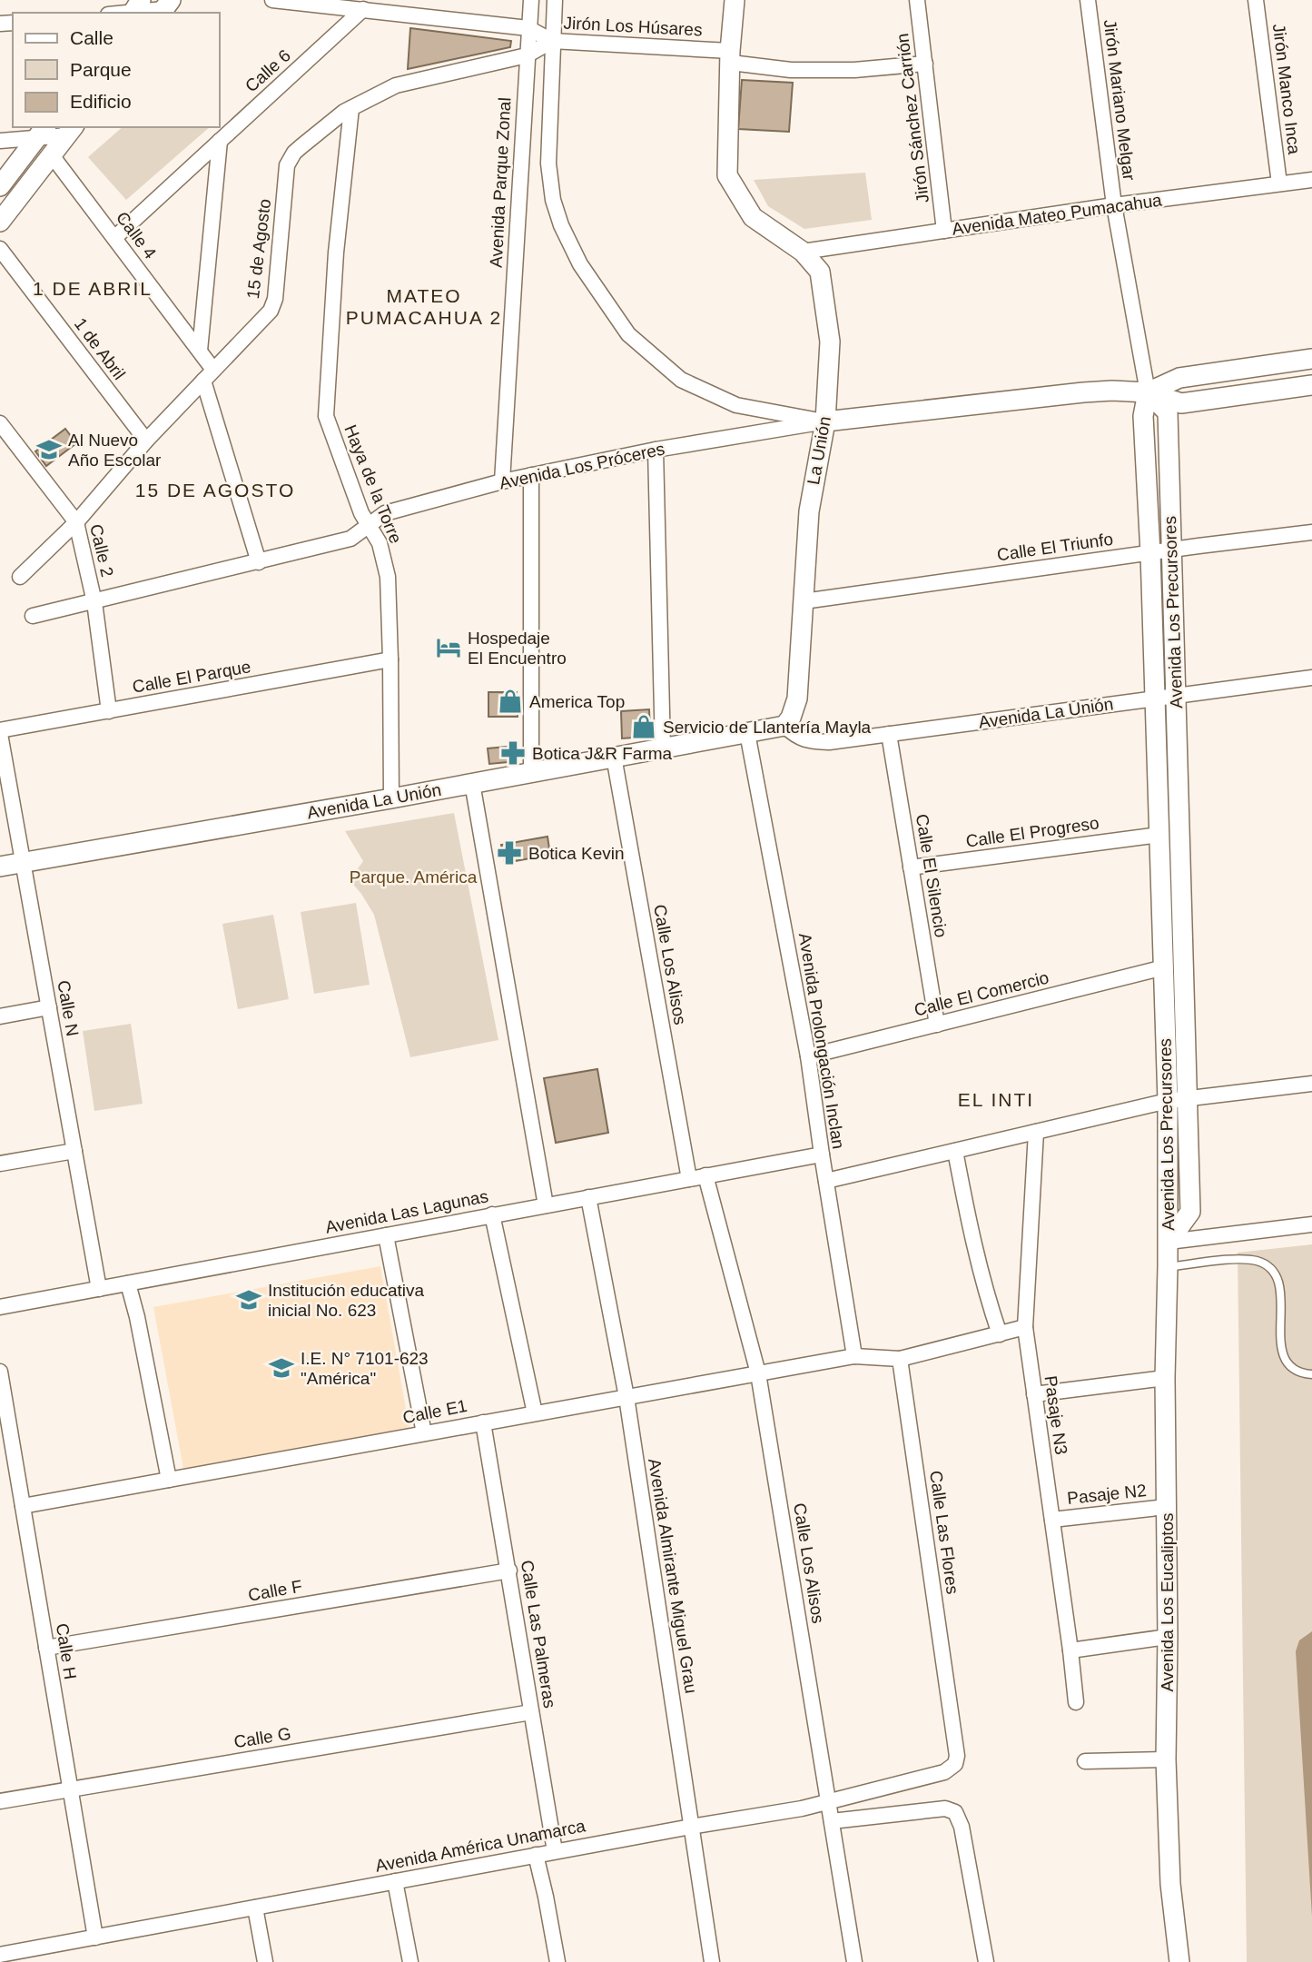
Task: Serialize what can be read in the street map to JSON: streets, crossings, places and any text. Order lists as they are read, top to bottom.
{
  "streets": {
    "street": [
      "Jirón Los Húsares",
      "Calle 6",
      "Jirón Manco Inca",
      "Jirón Mariano Melgar",
      "Jirón Sánchez Carrión",
      "Avenida Parque Zonal",
      "Avenida Mateo Pumacahua",
      "Calle 4",
      "15 de Agosto",
      "1 de Abril",
      "La Unión",
      "Avenida Los Próceres",
      "Haya de la Torre",
      "Calle El Triunfo",
      "Calle 2",
      "Avenida Los Precursores",
      "Calle El Parque",
      "Avenida La Unión",
      "Calle El Progreso",
      "Calle El Silencio",
      "Calle Los Alisos",
      "Calle El Comercio",
      "Calle N",
      "Avenida Prolongación Inclan",
      "Avenida Las Lagunas",
      "Calle E1",
      "Pasaje N3",
      "Pasaje N2",
      "Calle Las Flores",
      "Avenida Almirante Miguel Grau",
      "Calle F",
      "Avenida Los Eucaliptos",
      "Calle Las Palmeras",
      "Calle H",
      "Calle G",
      "Avenida América Unamarca"
    ]
  },
  "crossings": [
    ["Jirón Los Húsares", "Calle 6"],
    ["Jirón Los Húsares", "Jirón Sánchez Carrión"],
    ["Jirón Los Húsares", "Avenida Parque Zonal"],
    ["Jirón Los Húsares", "15 de Agosto"],
    ["Jirón Los Húsares", "La Unión"],
    ["Calle 6", "Calle 4"],
    ["Jirón Manco Inca", "Avenida Mateo Pumacahua"],
    ["Jirón Mariano Melgar", "Avenida Mateo Pumacahua"],
    ["Jirón Mariano Melgar", "Avenida Los Precursores"],
    ["Jirón Sánchez Carrión", "Avenida Mateo Pumacahua"],
    ["Avenida Parque Zonal", "15 de Agosto"],
    ["Avenida Parque Zonal", "Avenida Los Próceres"],
    ["Avenida Mateo Pumacahua", "La Unión"],
    ["Avenida Mateo Pumacahua", "Avenida Los Precursores"],
    ["Calle 4", "15 de Agosto"],
    ["Calle 4", "Avenida Los Próceres"],
    ["15 de Agosto", "1 de Abril"],
    ["15 de Agosto", "Haya de la Torre"],
    ["15 de Agosto", "Calle 2"],
    ["La Unión", "Avenida Los Próceres"],
    ["La Unión", "Calle El Triunfo"],
    ["La Unión", "Avenida La Unión"],
    ["Avenida Los Próceres", "Haya de la Torre"],
    ["Avenida Los Próceres", "Calle 2"],
    ["Avenida Los Próceres", "Avenida Los Precursores"],
    ["Haya de la Torre", "Calle El Parque"],
    ["Haya de la Torre", "Avenida La Unión"],
    ["Calle El Triunfo", "Avenida Los Precursores"],
    ["Calle 2", "Calle El Parque"],
    ["Avenida Los Precursores", "Avenida La Unión"],
    ["Avenida Los Precursores", "Calle El Progreso"],
    ["Avenida Los Precursores", "Calle El Comercio"],
    ["Avenida Los Precursores", "Avenida Los Eucaliptos"],
    ["Calle El Parque", "Calle N"],
    ["Avenida La Unión", "Calle El Silencio"],
    ["Avenida La Unión", "Calle Los Alisos"],
    ["Avenida La Unión", "Calle N"],
    ["Avenida La Unión", "Avenida Prolongación Inclan"],
    ["Calle El Progreso", "Calle El Silencio"],
    ["Calle El Silencio", "Calle El Comercio"],
    ["Calle Los Alisos", "Avenida Las Lagunas"],
    ["Calle Los Alisos", "Calle E1"],
    ["Calle Los Alisos", "Avenida América Unamarca"],
    ["Calle El Comercio", "Avenida Prolongación Inclan"],
    ["Calle N", "Avenida Las Lagunas"],
    ["Avenida Prolongación Inclan", "Avenida Las Lagunas"],
    ["Avenida Prolongación Inclan", "Calle E1"],
    ["Avenida Las Lagunas", "Avenida Almirante Miguel Grau"],
    ["Calle E1", "Avenida Almirante Miguel Grau"],
    ["Calle E1", "Calle Las Palmeras"],
    ["Calle E1", "Calle H"],
    ["Pasaje N3", "Pasaje N2"],
    ["Pasaje N2", "Avenida Los Eucaliptos"],
    ["Calle Las Flores", "Avenida América Unamarca"],
    ["Avenida Almirante Miguel Grau", "Avenida América Unamarca"],
    ["Calle F", "Calle Las Palmeras"],
    ["Calle F", "Calle H"],
    ["Calle Las Palmeras", "Calle G"],
    ["Calle Las Palmeras", "Avenida América Unamarca"],
    ["Calle H", "Calle G"],
    ["Calle H", "Avenida América Unamarca"]
  ],
  "districts": [
    "1 DE ABRIL",
    "MATEO PUMACAHUA 2",
    "15 DE AGOSTO",
    "EL INTI"
  ],
  "parks": ["Parque. América"],
  "places": {
    "school or university": ["Al Nuevo Año Escolar", "Institución educativa inicial No. 623", "I.E. N° 7101-623 \"América\""],
    "hotel": ["Hospedaje El Encuentro"],
    "shop": ["America Top", "Servicio de Llantería Mayla"],
    "pharmacy": ["Botica J&R Farma", "Botica Kevin"]
  },
  "legend": ["Calle", "Parque", "Edificio"]
}
